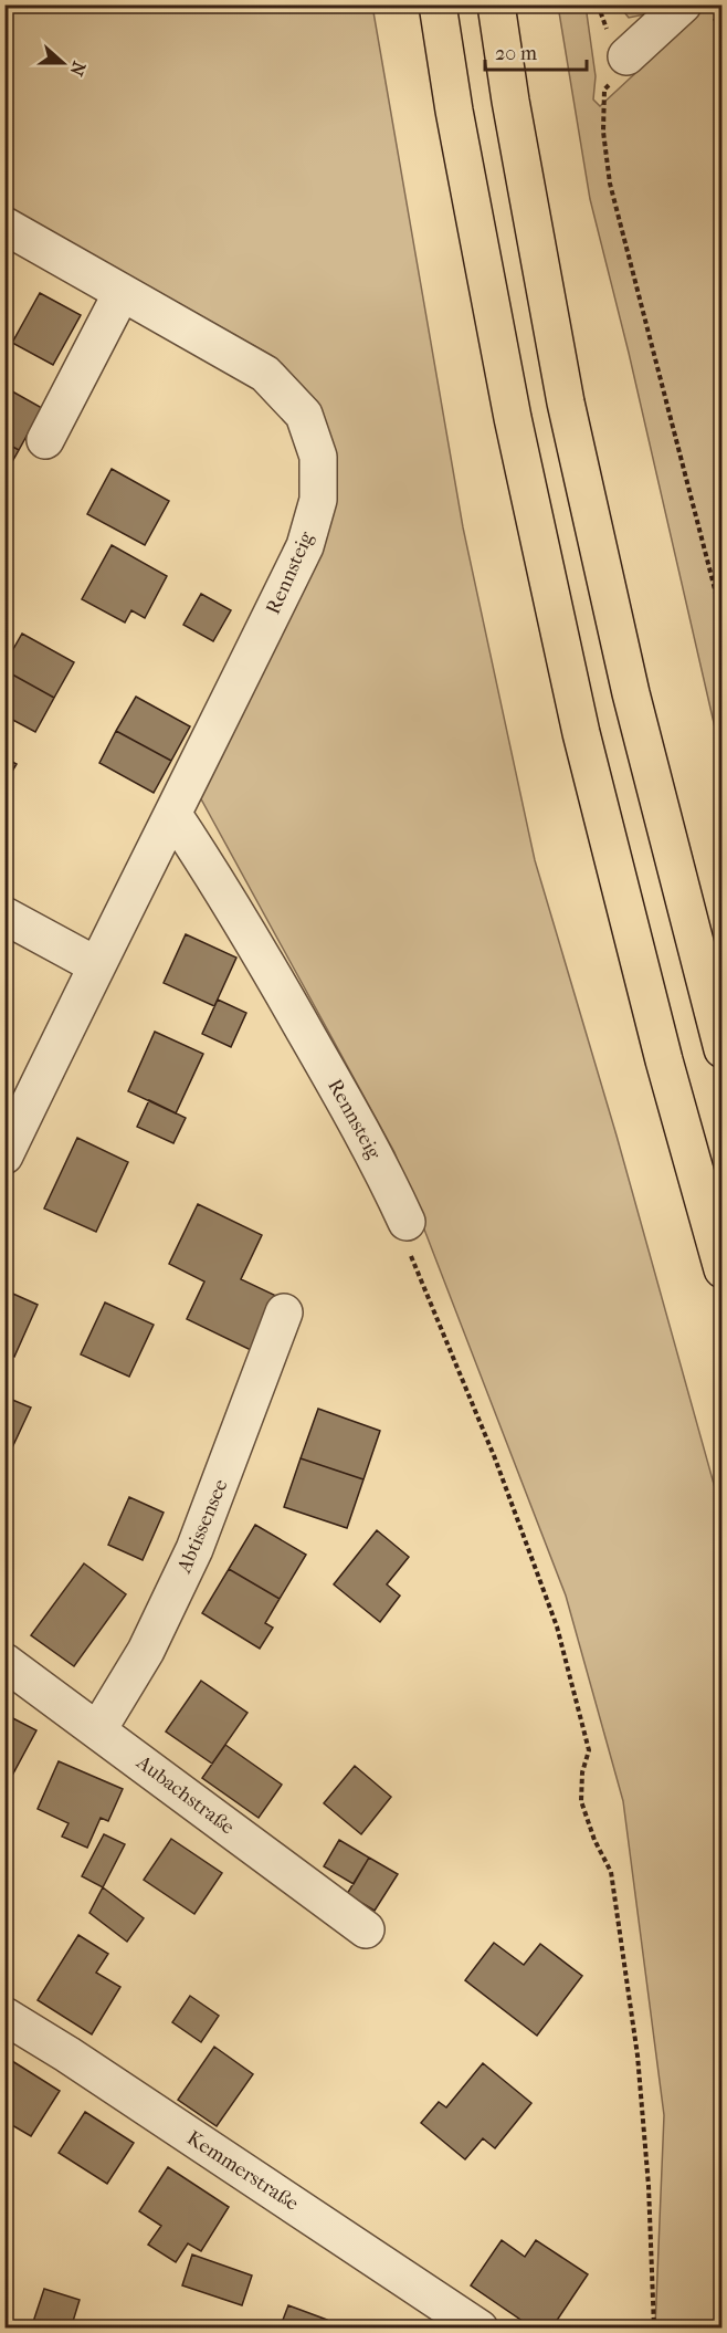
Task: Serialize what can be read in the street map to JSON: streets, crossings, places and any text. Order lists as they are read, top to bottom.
{
  "streets": {
    "street": [
      "Rennsteig",
      "Abtissensee",
      "Aubachstraße",
      "Kemmerstraße"
    ]
  },
  "crossings": [
    ["Abtissensee", "Aubachstraße"]
  ],
  "scale_bar": "20 m",
  "north": "right"
}
